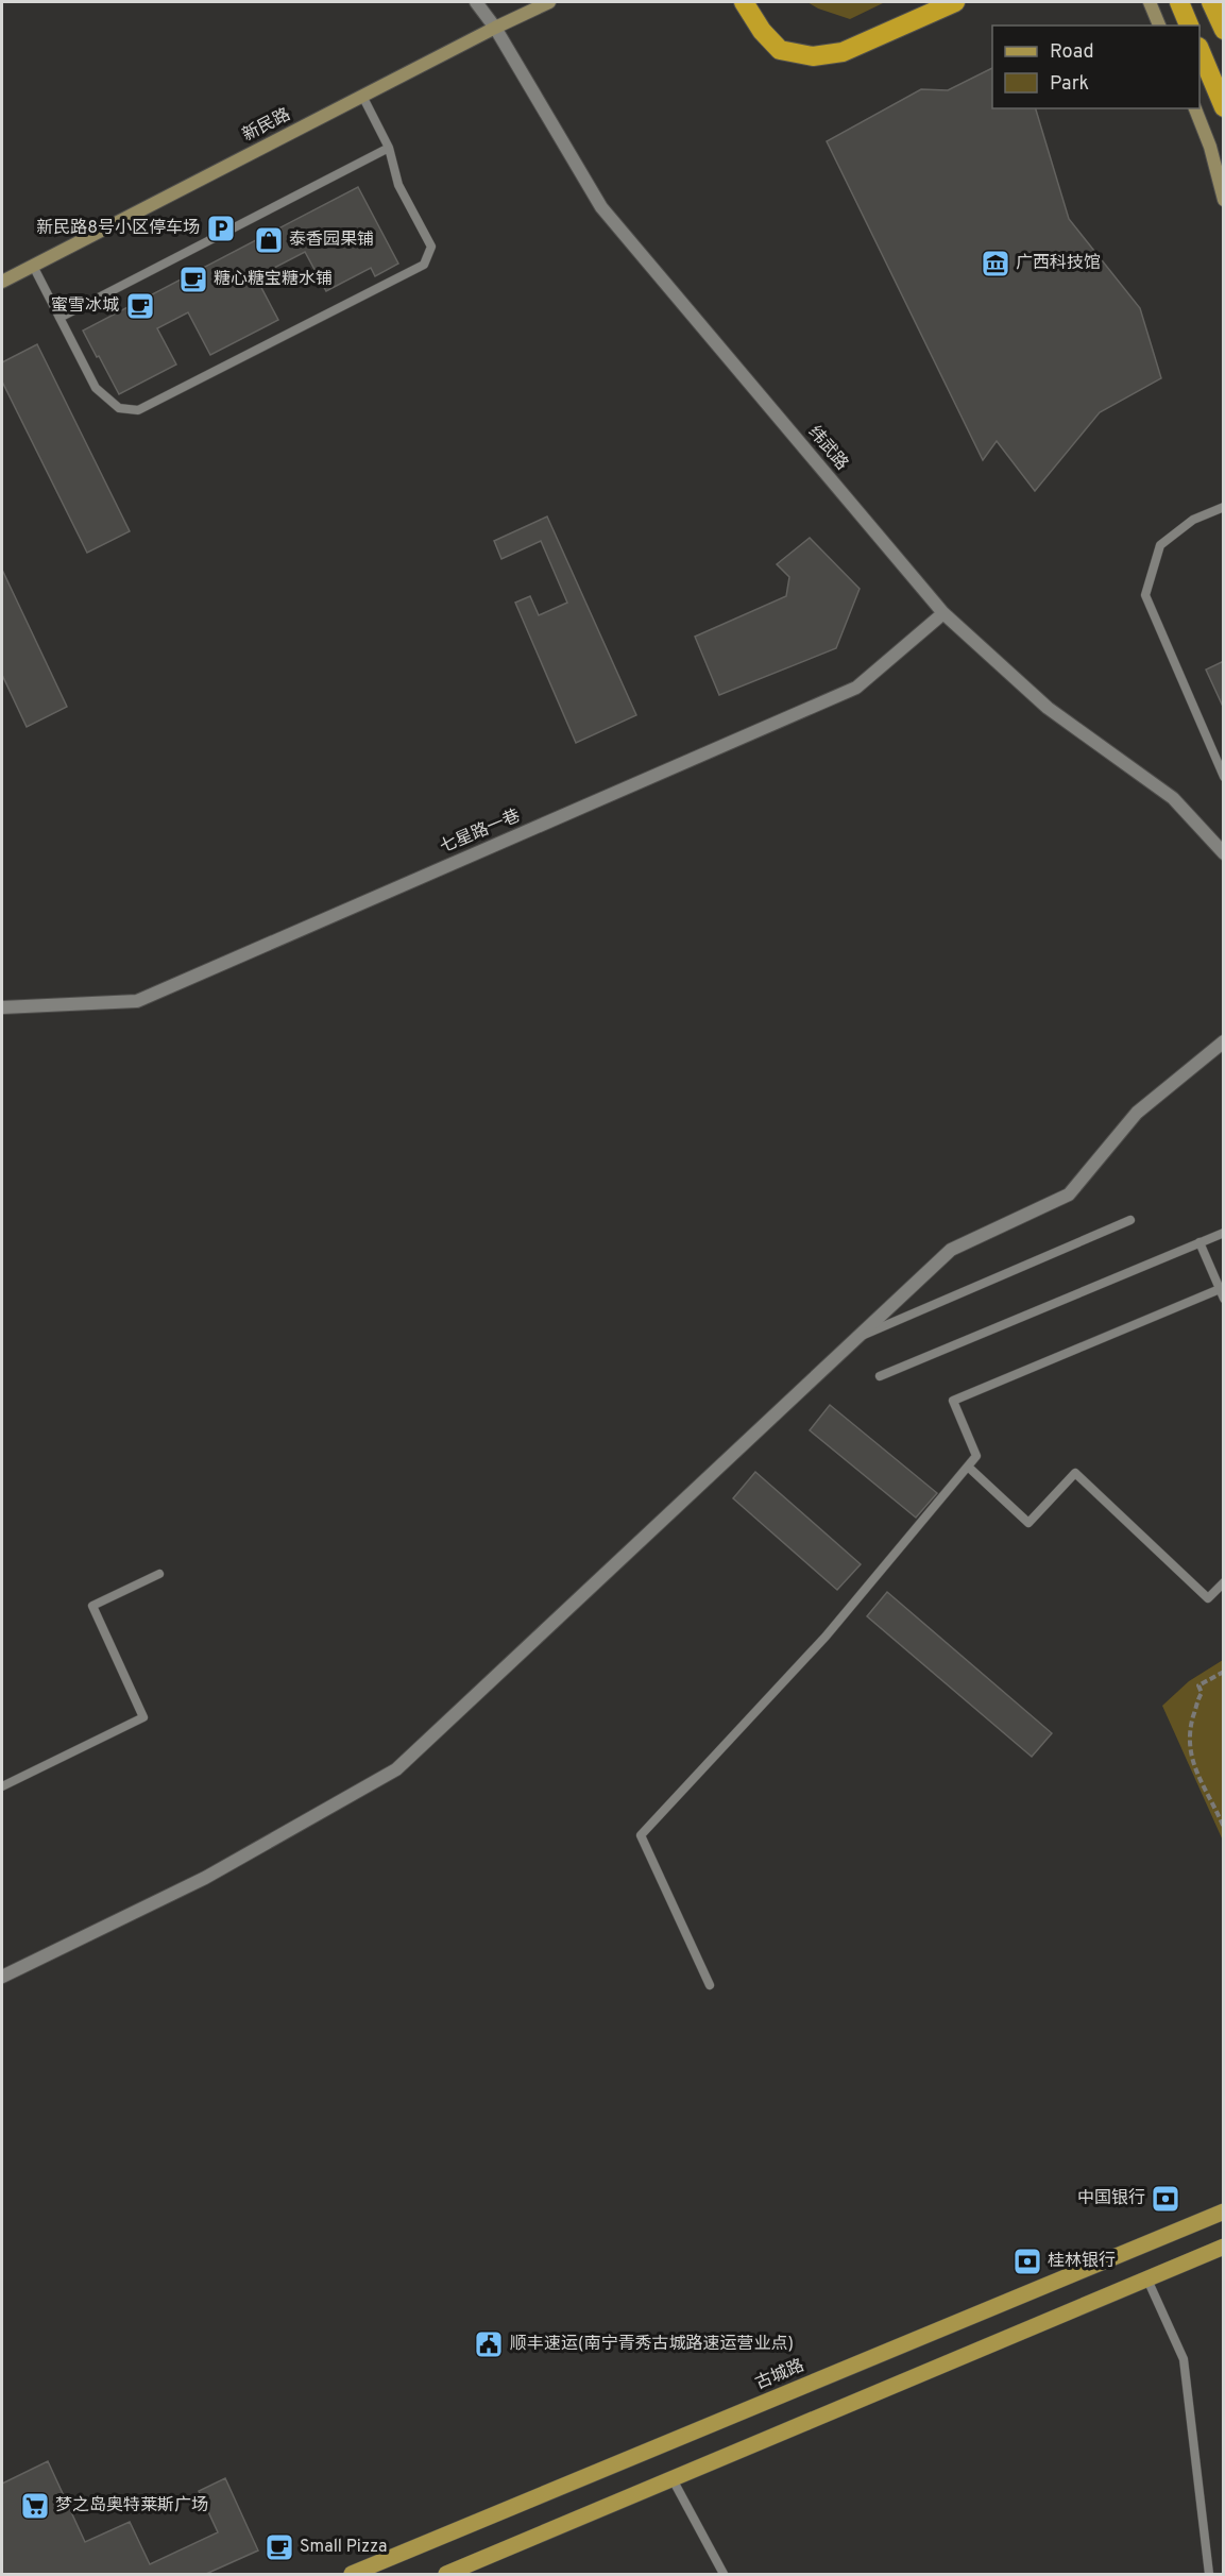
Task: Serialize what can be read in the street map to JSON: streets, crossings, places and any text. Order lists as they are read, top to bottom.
{
  "streets": {
    "main road": ["新民路", "古城路"],
    "street": ["纬武路", "七星路一巷"]
  },
  "crossings": [
    ["新民路", "纬武路"],
    ["纬武路", "七星路一巷"]
  ],
  "places": {
    "parking": ["新民路8号小区停车场"],
    "shop": ["泰香园果铺"],
    "museum": ["广西科技馆"],
    "cafe": ["糖心糖宝糖水铺", "蜜雪冰城", "Small Pizza"],
    "bank": ["中国银行", "桂林银行"],
    "public building": ["顺丰速运(南宁青秀古城路速运营业点)"],
    "supermarket": ["梦之岛奥特莱斯广场"]
  },
  "legend": ["Road", "Park"]
}
